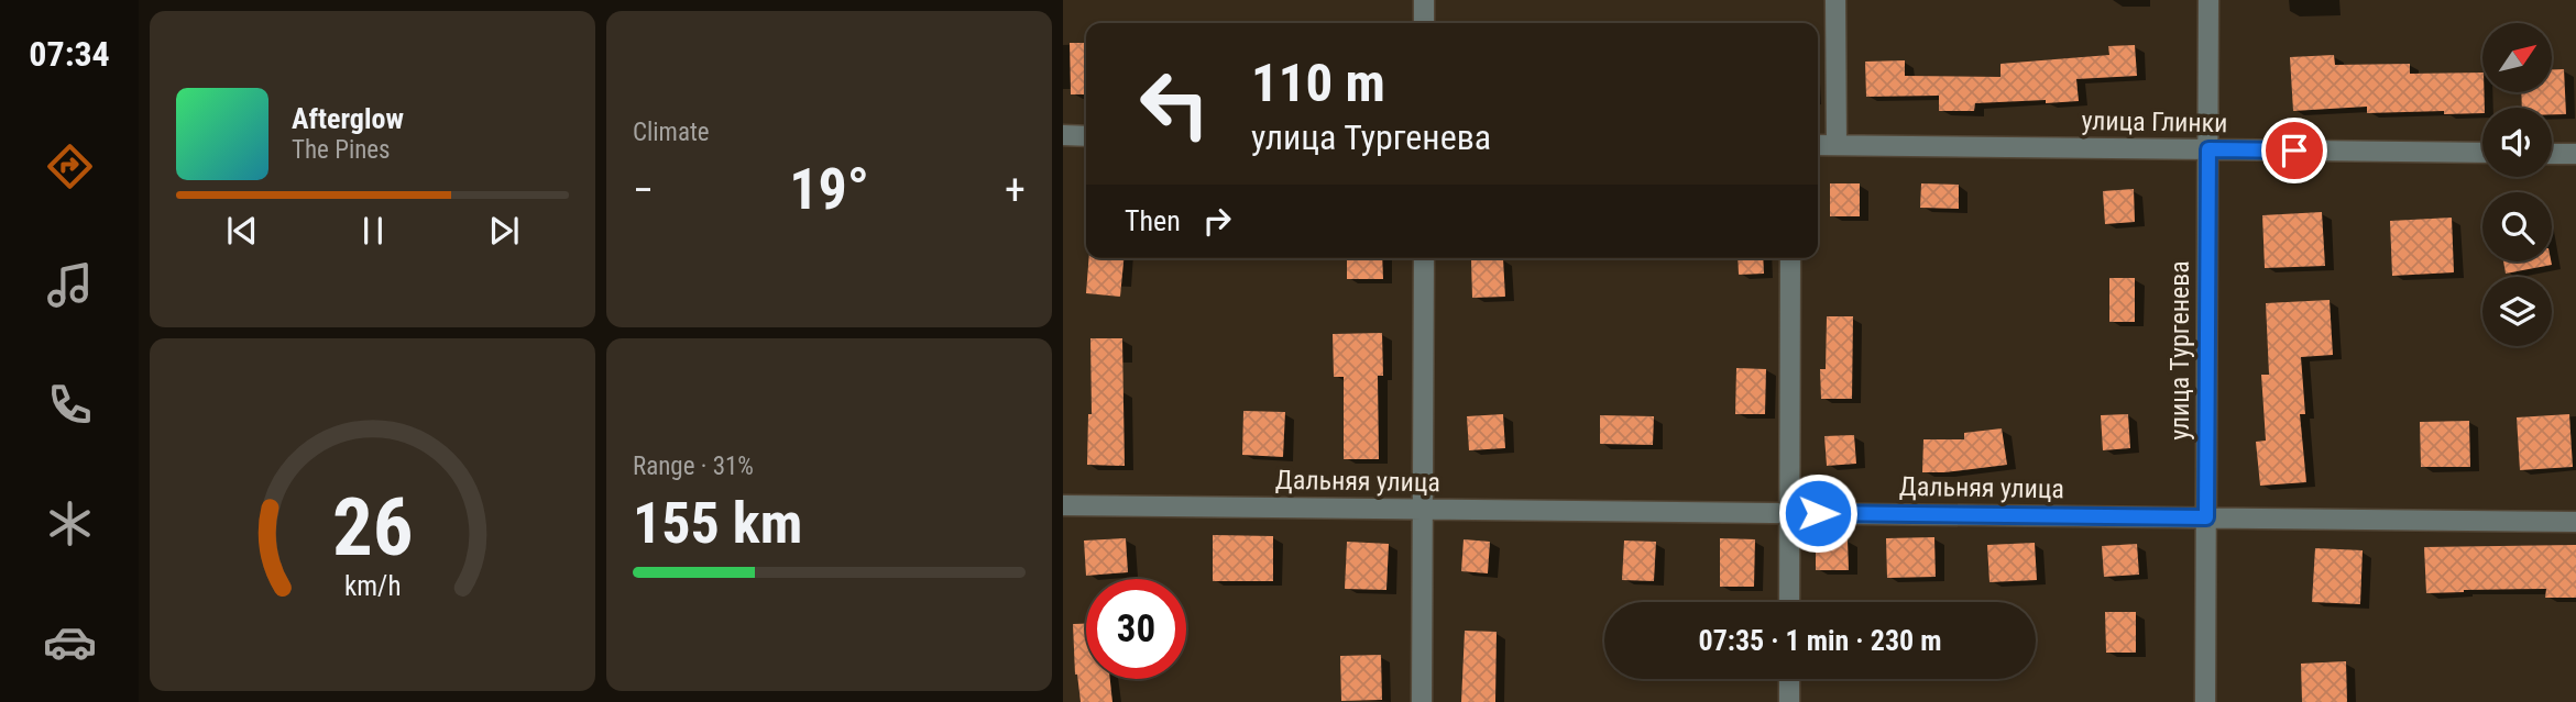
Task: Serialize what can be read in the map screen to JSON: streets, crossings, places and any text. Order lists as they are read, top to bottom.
{
  "streets": {
    "street": ["улица Глинки", "улица Тургенева", "Дальняя улица"]
  },
  "crossings": [
    ["улица Глинки", "улица Тургенева"],
    ["улица Тургенева", "Дальняя улица"]
  ],
  "north": "top right",
  "page": {
    "tabs": "07:34",
    "tile": [
      "Climate",
      ["Range · 31%", "155 km"]
    ],
    "turn": ["110 m", "улица Тургенева"],
    "song": ["Afterglow", "The Pines"],
    "heat": ["−", "19°", "+"],
    "then": "Then",
    "limit": "30",
    "trip": "07:35 · 1 min · 230 m",
    "gauge": ["26", "km/h"]
  }
}
